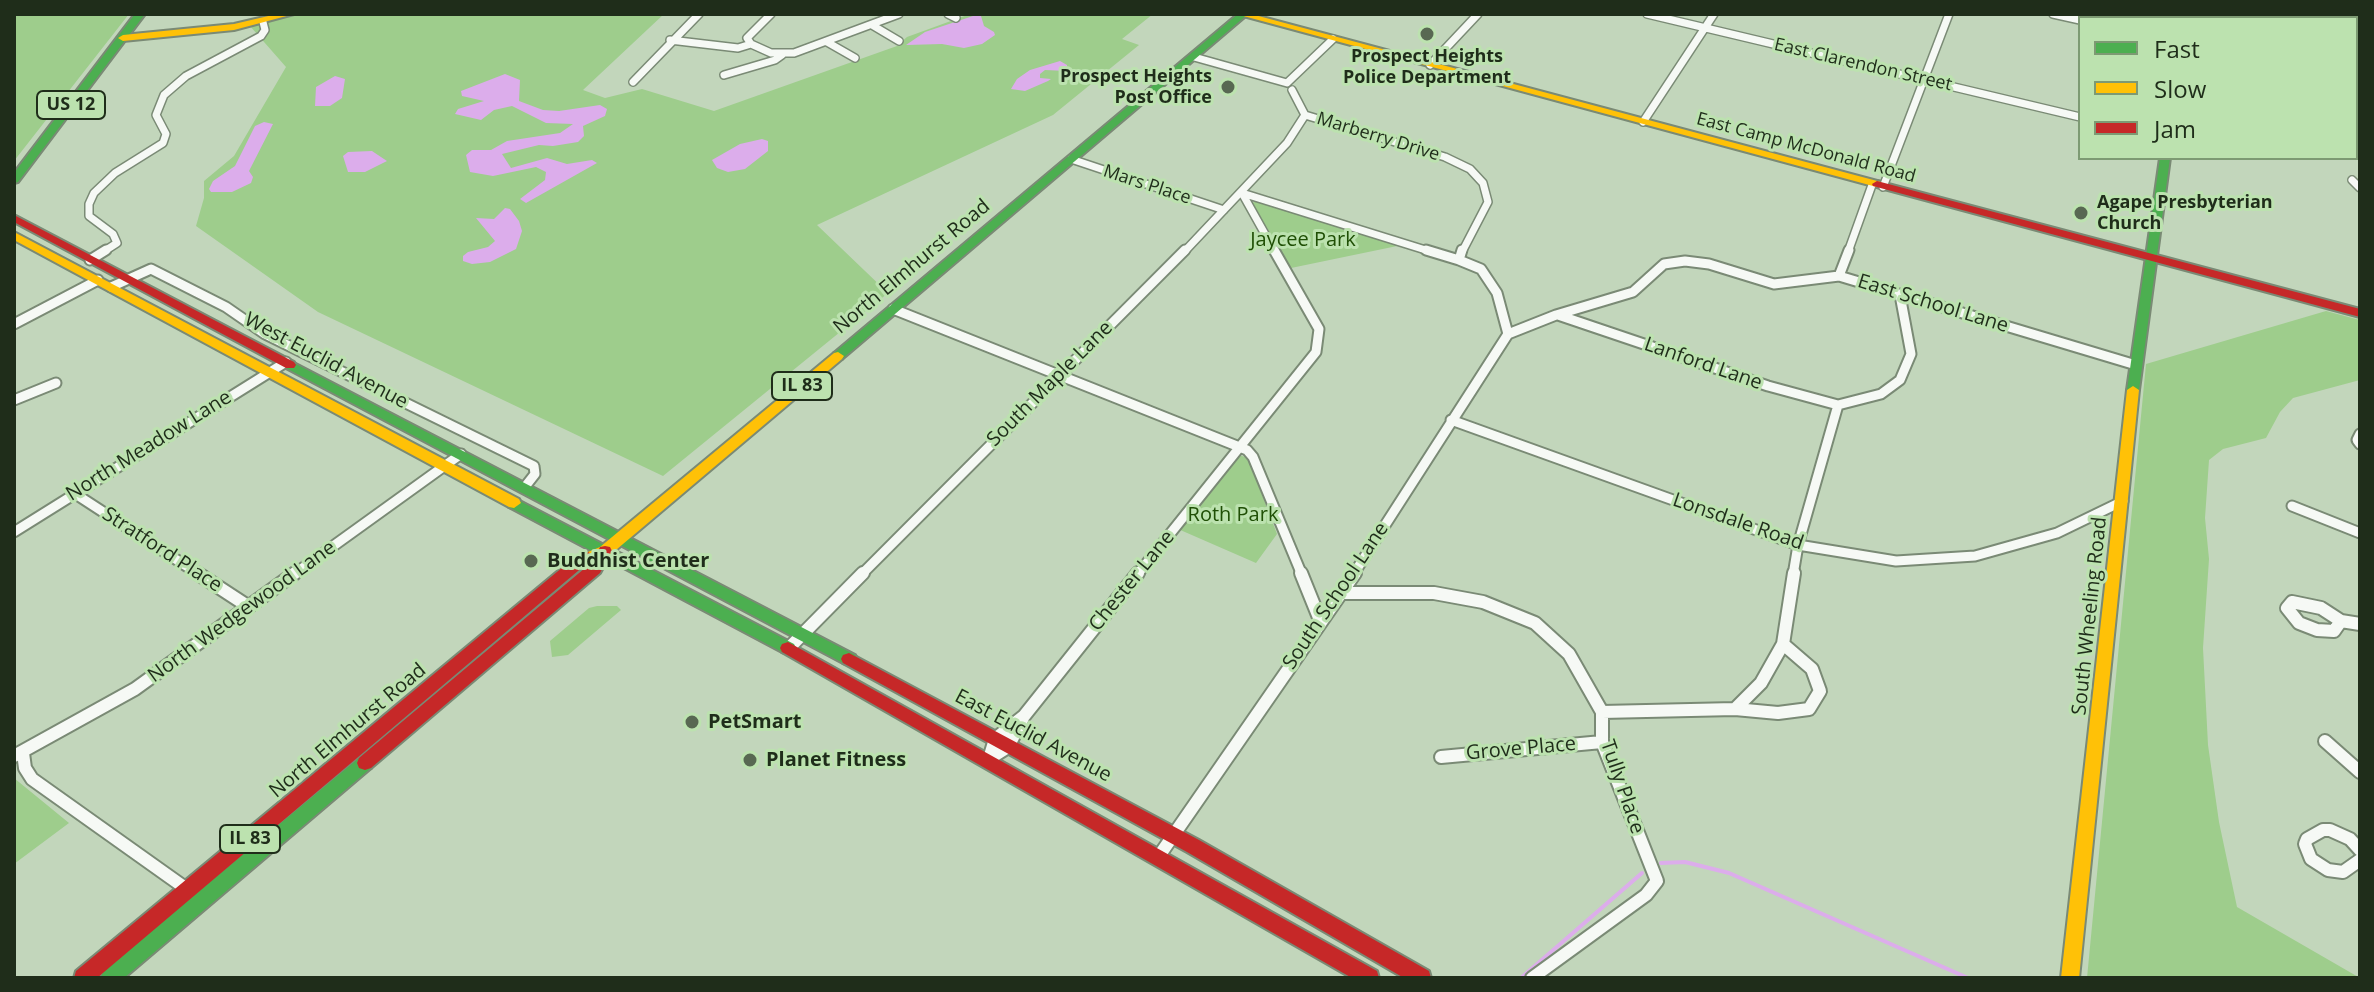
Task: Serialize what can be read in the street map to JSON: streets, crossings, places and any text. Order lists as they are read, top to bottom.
{
  "streets": {
    "main road": [
      "US 12",
      "East Camp McDonald Road",
      "North Elmhurst Road",
      "West Euclid Avenue",
      "IL 83",
      "South Wheeling Road",
      "East Euclid Avenue"
    ],
    "street": [
      "East Clarendon Street",
      "Marberry Drive",
      "Mars Place",
      "East School Lane",
      "Lanford Lane",
      "South Maple Lane",
      "North Meadow Lane",
      "Lonsdale Road",
      "Stratford Place",
      "Chester Lane",
      "South School Lane",
      "North Wedgewood Lane",
      "Grove Place",
      "Tully Place"
    ]
  },
  "crossings": [
    ["Marberry Drive", "South Maple Lane"],
    ["East Camp McDonald Road", "North Elmhurst Road"],
    ["East Camp McDonald Road", "South Wheeling Road"],
    ["Mars Place", "North Elmhurst Road"],
    ["Mars Place", "South Maple Lane"],
    ["North Elmhurst Road", "West Euclid Avenue"],
    ["North Elmhurst Road", "East Euclid Avenue"],
    ["East School Lane", "Lanford Lane"],
    ["East School Lane", "South School Lane"],
    ["East School Lane", "South Wheeling Road"],
    ["West Euclid Avenue", "North Meadow Lane"],
    ["West Euclid Avenue", "North Wedgewood Lane"],
    ["West Euclid Avenue", "East Euclid Avenue"],
    ["South Maple Lane", "Chester Lane"],
    ["South Maple Lane", "East Euclid Avenue"],
    ["North Meadow Lane", "Stratford Place"],
    ["Lonsdale Road", "South School Lane"],
    ["Lonsdale Road", "South Wheeling Road"],
    ["Stratford Place", "North Wedgewood Lane"],
    ["Chester Lane", "East Euclid Avenue"],
    ["South School Lane", "East Euclid Avenue"],
    ["South School Lane", "Tully Place"],
    ["Grove Place", "Tully Place"]
  ],
  "parks": ["Jaycee Park", "Roth Park"],
  "places": [
    "Prospect Heights Police Department",
    "Prospect Heights Post Office",
    "Agape Presbyterian Church",
    "Buddhist Center",
    "PetSmart",
    "Planet Fitness"
  ],
  "legend": ["Fast", "Slow", "Jam"]
}
